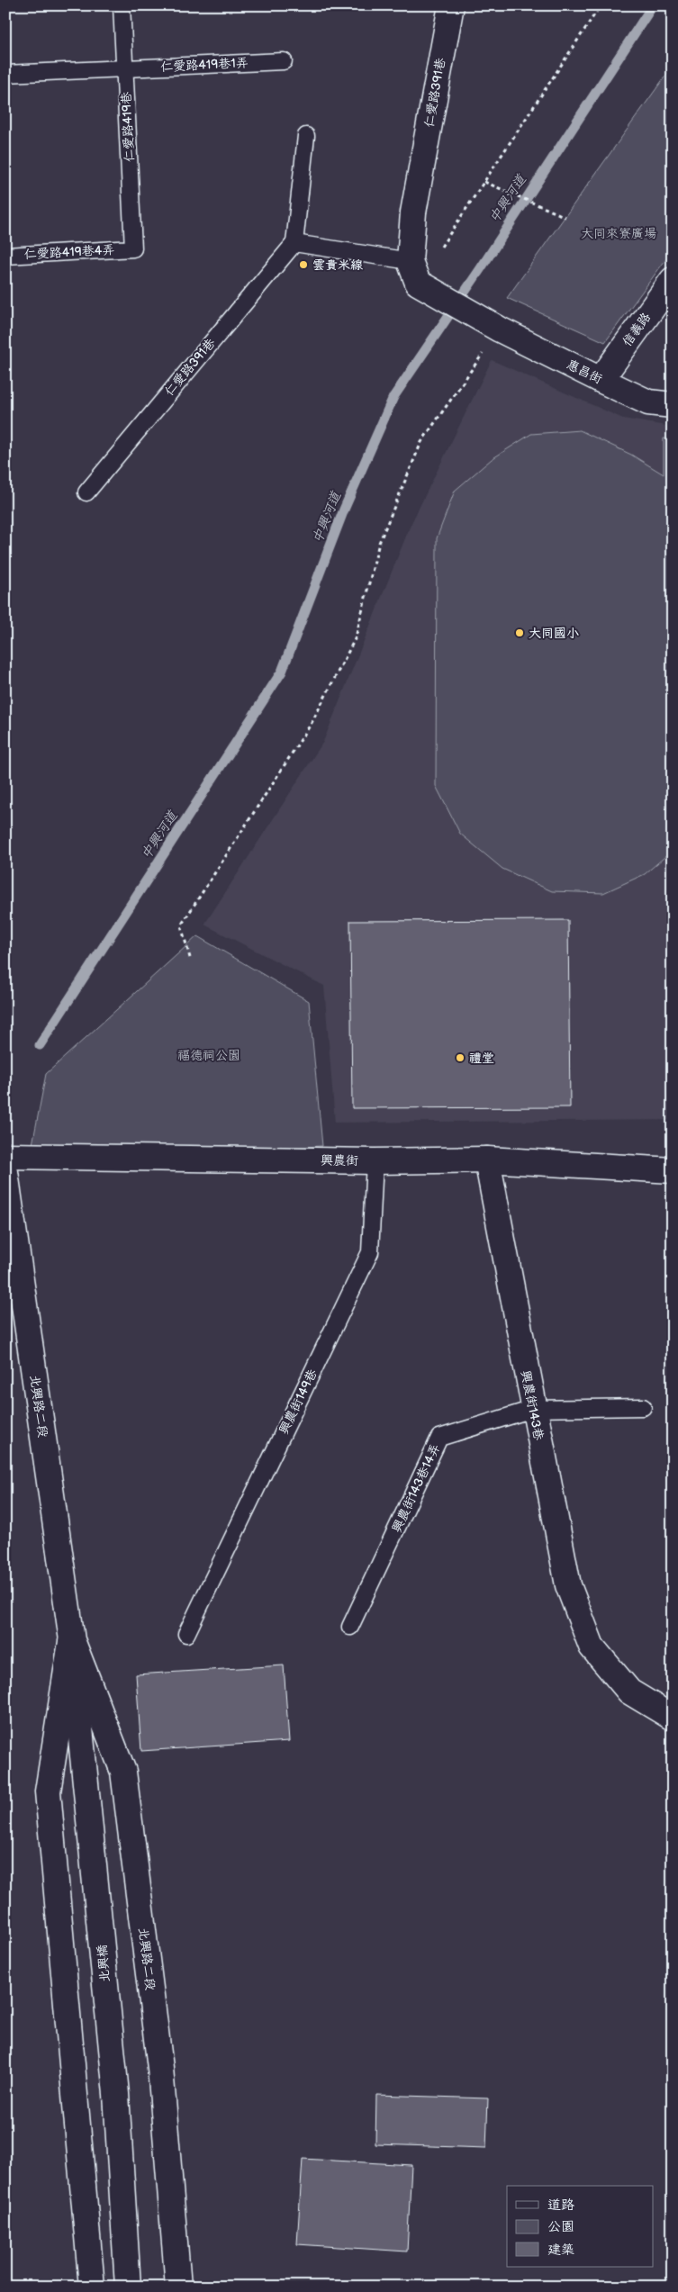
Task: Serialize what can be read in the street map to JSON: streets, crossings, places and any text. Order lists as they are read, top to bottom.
{
  "streets": {
    "street": [
      "仁愛路391巷",
      "信義路",
      "惠昌街",
      "興農街",
      "興農街143巷",
      "北興路二段",
      "北興橋"
    ],
    "lane": [
      "仁愛路419巷1弄",
      "仁愛路419巷",
      "仁愛路419巷4弄",
      "興農街149巷",
      "興農街143巷14弄"
    ]
  },
  "crossings": [
    ["仁愛路419巷1弄", "仁愛路419巷"],
    ["仁愛路391巷", "惠昌街"],
    ["仁愛路419巷", "仁愛路419巷4弄"],
    ["信義路", "惠昌街"],
    ["興農街", "興農街149巷"],
    ["興農街", "興農街143巷"],
    ["興農街143巷", "興農街143巷14弄"],
    ["北興路二段", "北興橋"]
  ],
  "water": ["中興河道"],
  "parks": ["大同來寮廣場", "福德祠公園"],
  "places": ["雲貴米線", "大同國小", "禮堂"],
  "legend": ["道路", "公園", "建築"]
}
